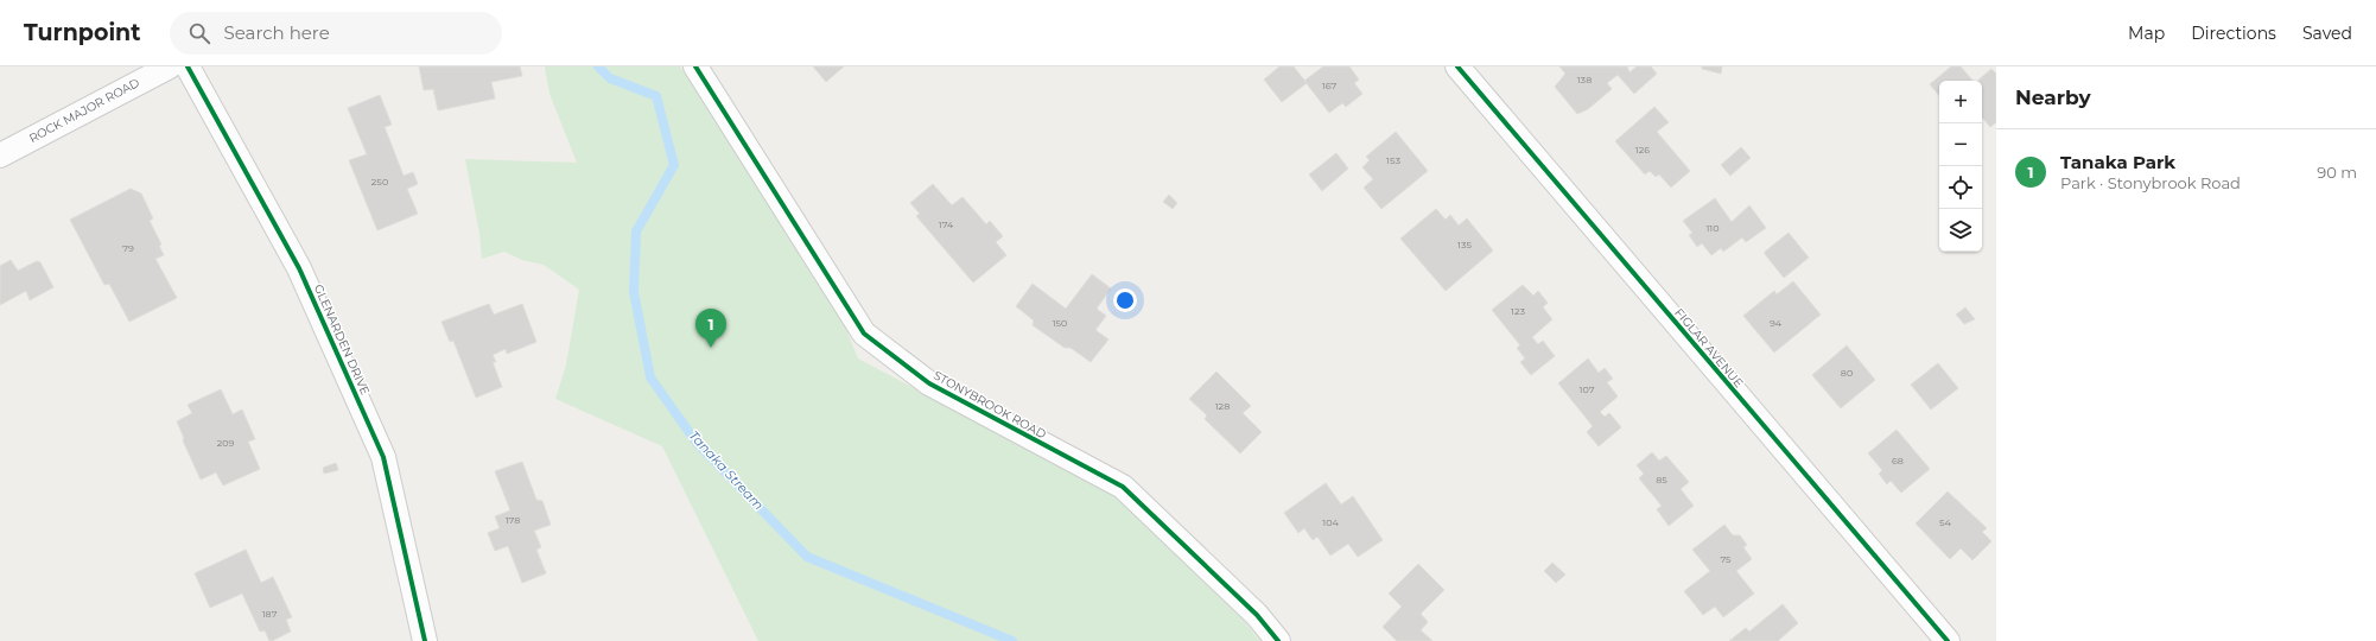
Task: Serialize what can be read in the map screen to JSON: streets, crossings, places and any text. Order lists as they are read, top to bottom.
{
  "streets": {
    "street": [
      "ROCK MAJOR ROAD",
      "GLENARDEN DRIVE",
      "FIGLAR AVENUE",
      "STONYBROOK ROAD"
    ]
  },
  "water": ["Tanaka Stream"],
  "house_numbers": [
    "138",
    "167",
    "126",
    "153",
    "250",
    "174",
    "110",
    "135",
    "79",
    "123",
    "150",
    "94",
    "80",
    "107",
    "128",
    "209",
    "68",
    "85",
    "178",
    "104",
    "54",
    "75",
    "187"
  ],
  "page": {
    "header": "Turnpoint",
    "search": "Search here",
    "nav": ["Map", "Directions", "Saved"],
    "heading": "Nearby",
    "map_buttons": ["+", "−"],
    "list": [
      {
        "mark": "1",
        "name": "Tanaka Park",
        "note": "Park · Stonybrook Road",
        "value": "90 m"
      }
    ],
    "pins": "1"
  }
}
